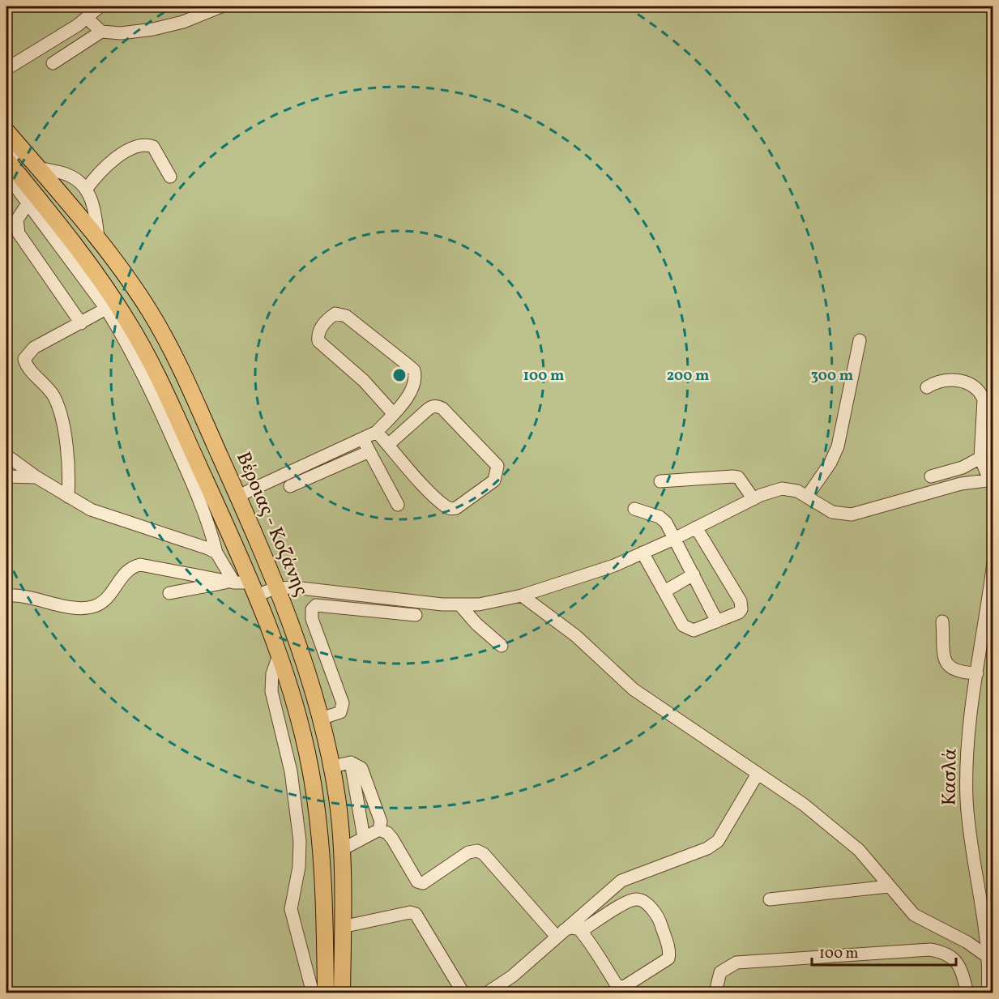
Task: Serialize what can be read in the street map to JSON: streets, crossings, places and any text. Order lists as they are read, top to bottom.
{
  "streets": {
    "main road": ["Βέροιας - Κοζάνης"],
    "street": ["Κασλά"]
  },
  "scale_bar": "100 m",
  "rings": ["100 m", "200 m", "300 m"]
}
